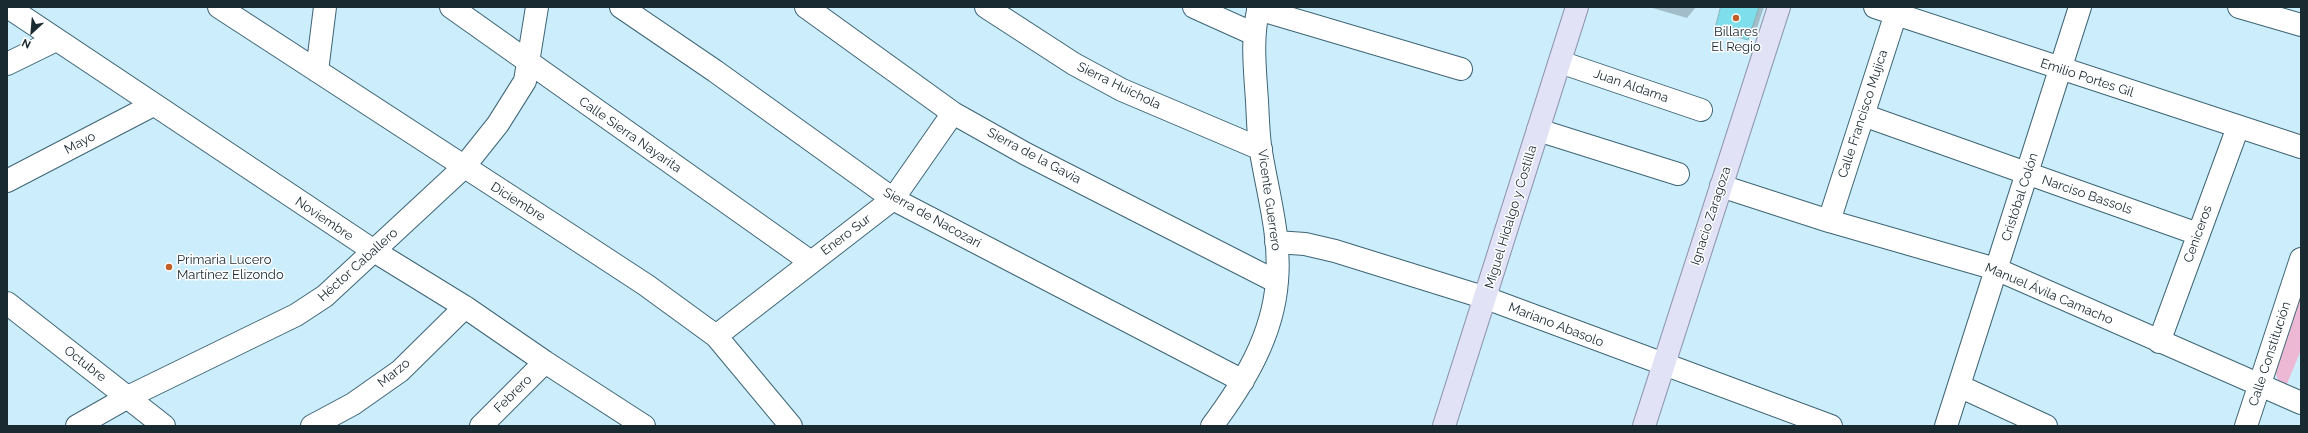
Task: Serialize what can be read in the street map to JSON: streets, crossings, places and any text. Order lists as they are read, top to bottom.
{
  "streets": {
    "main road": ["Ignacio Zaragoza", "Miguel Hidalgo y Costilla"],
    "street": [
      "Emilio Portes Gil",
      "Sierra Huichola",
      "Juan Aldama",
      "Calle Francisco Mujica",
      "Calle Sierra Nayarita",
      "Mayo",
      "Sierra de la Gavia",
      "Narciso Bassols",
      "Cristóbal Colón",
      "Vicente Guerrero",
      "Diciembre",
      "Sierra de Nacozari",
      "Noviembre",
      "Ceniceros",
      "Enero Sur",
      "Héctor Caballero",
      "Manuel Ávila Camacho",
      "Mariano Abasolo",
      "Calle Constitución",
      "Octubre",
      "Marzo",
      "Febrero"
    ]
  },
  "crossings": [
    ["Emilio Portes Gil", "Calle Francisco Mujica"],
    ["Emilio Portes Gil", "Cristóbal Colón"],
    ["Emilio Portes Gil", "Ceniceros"],
    ["Sierra Huichola", "Vicente Guerrero"],
    ["Juan Aldama", "Miguel Hidalgo y Costilla"],
    ["Calle Francisco Mujica", "Narciso Bassols"],
    ["Calle Francisco Mujica", "Manuel Ávila Camacho"],
    ["Calle Sierra Nayarita", "Enero Sur"],
    ["Calle Sierra Nayarita", "Héctor Caballero"],
    ["Mayo", "Noviembre"],
    ["Sierra de la Gavia", "Vicente Guerrero"],
    ["Sierra de la Gavia", "Enero Sur"],
    ["Narciso Bassols", "Cristóbal Colón"],
    ["Narciso Bassols", "Ceniceros"],
    ["Cristóbal Colón", "Manuel Ávila Camacho"],
    ["Vicente Guerrero", "Sierra de Nacozari"],
    ["Vicente Guerrero", "Mariano Abasolo"],
    ["Diciembre", "Enero Sur"],
    ["Diciembre", "Héctor Caballero"],
    ["Ignacio Zaragoza", "Manuel Ávila Camacho"],
    ["Ignacio Zaragoza", "Mariano Abasolo"],
    ["Miguel Hidalgo y Costilla", "Mariano Abasolo"],
    ["Sierra de Nacozari", "Enero Sur"],
    ["Noviembre", "Héctor Caballero"],
    ["Noviembre", "Marzo"],
    ["Noviembre", "Febrero"],
    ["Ceniceros", "Manuel Ávila Camacho"],
    ["Héctor Caballero", "Octubre"],
    ["Manuel Ávila Camacho", "Calle Constitución"]
  ],
  "places": ["Billares El Regio", "Primaria Lucero Martínez Elizondo"],
  "north": "bottom left"
}
